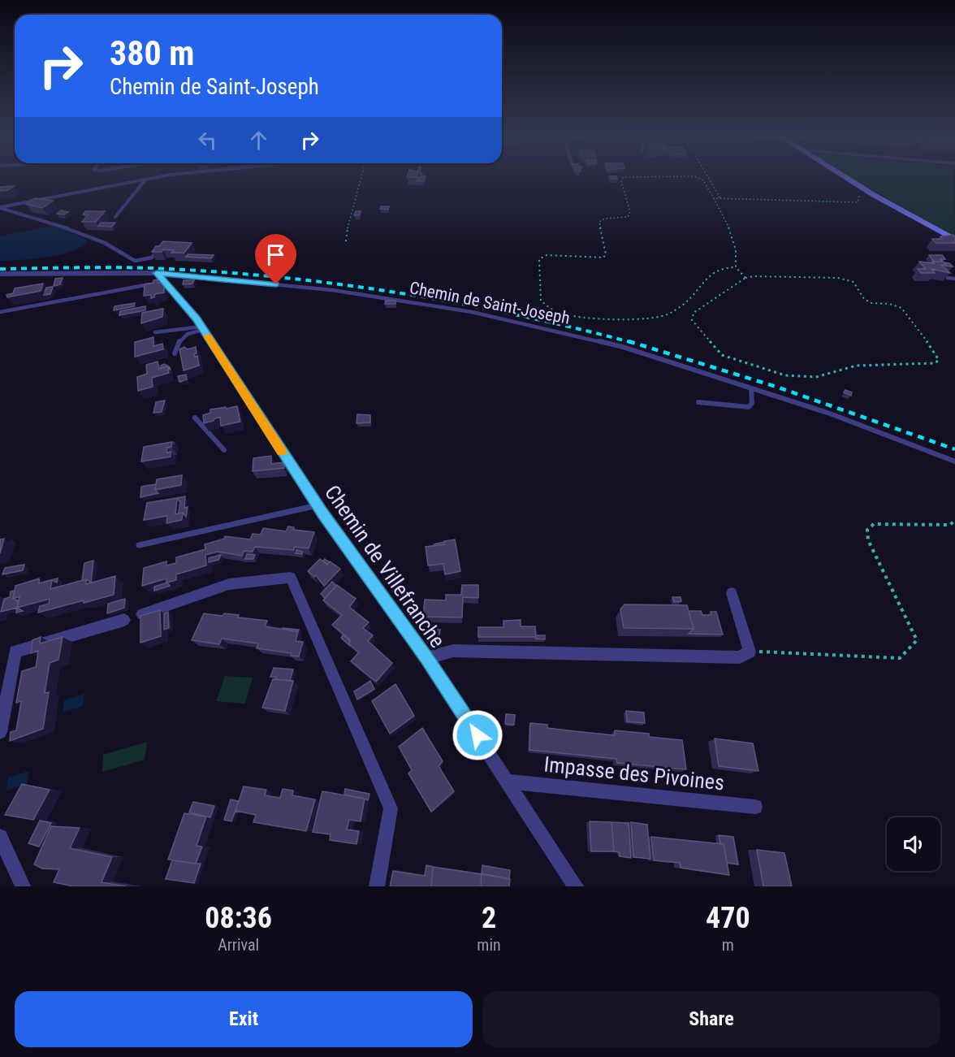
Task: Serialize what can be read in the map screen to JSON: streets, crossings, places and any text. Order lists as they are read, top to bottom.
{
  "streets": {
    "street": ["Chemin de Saint-Joseph", "Chemin de Villefranche", "Impasse des Pivoines"]
  },
  "crossings": [
    ["Chemin de Saint-Joseph", "Chemin de Villefranche"],
    ["Chemin de Villefranche", "Impasse des Pivoines"]
  ],
  "page": {
    "turn": ["380 m", "Chemin de Saint-Joseph"],
    "eta": [
      "08:36",
      "Arrival",
      "2",
      "min",
      "470",
      "m"
    ],
    "buttons": ["Exit", "Share"]
  }
}
